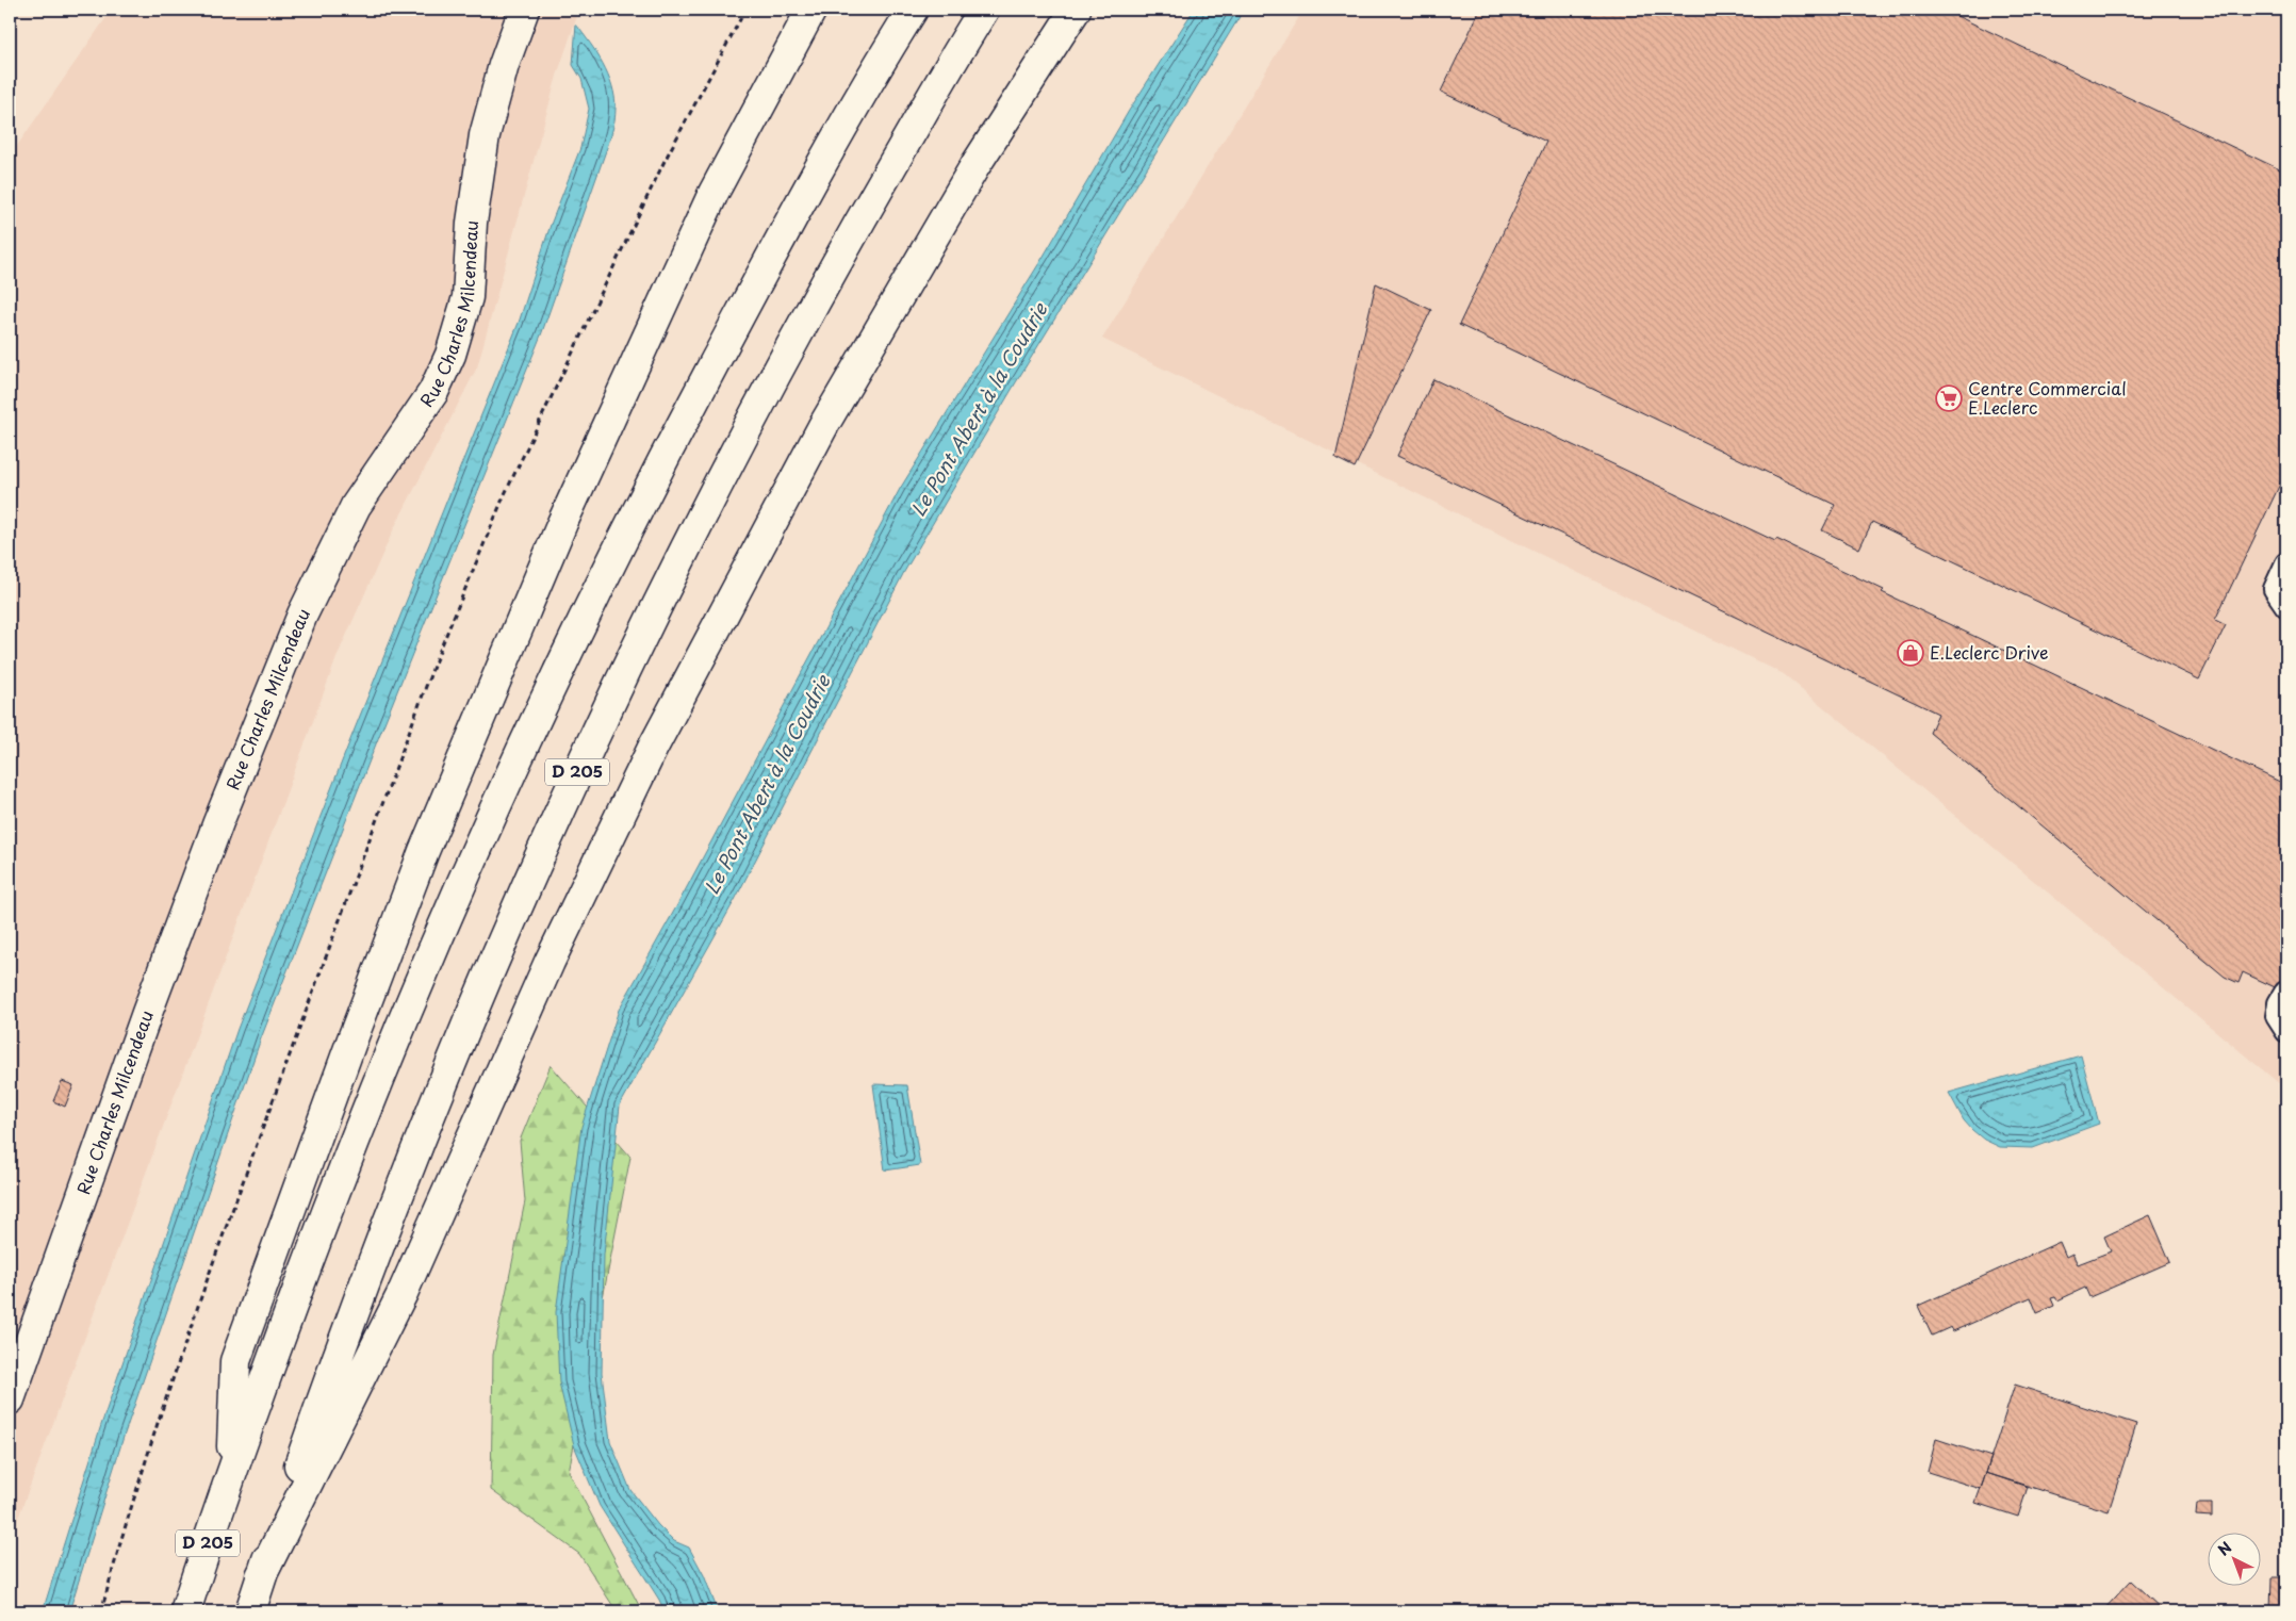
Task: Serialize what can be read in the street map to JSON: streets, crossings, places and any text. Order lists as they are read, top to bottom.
{
  "streets": {
    "main road": ["Rue Charles Milcendeau", "D 205"]
  },
  "water": ["Le Pont Abert à la Coudrie"],
  "places": {
    "supermarket": ["Centre Commercial E.Leclerc"],
    "shop": ["E.Leclerc Drive"]
  },
  "north": "top left"
}
